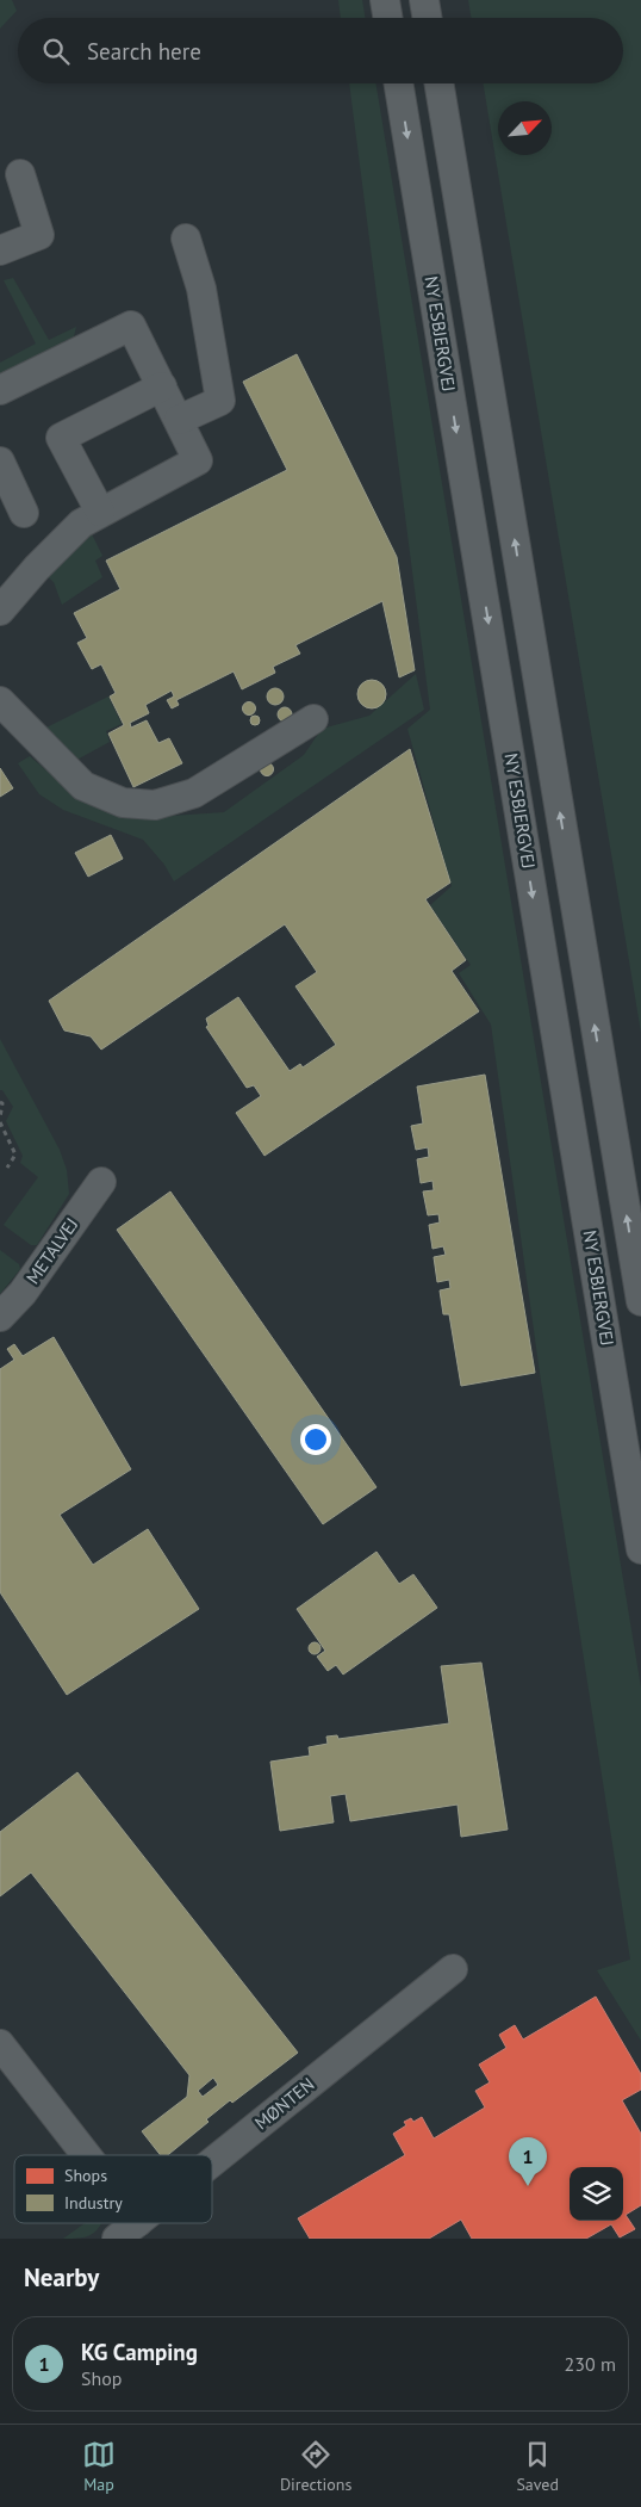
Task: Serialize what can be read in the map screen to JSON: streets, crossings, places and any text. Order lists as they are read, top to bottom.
{
  "streets": {
    "street": ["NY ESBJERGVEJ", "METALVEJ", "MØNTEN"]
  },
  "legend": ["Shops", "Industry"],
  "north": "top right",
  "page": {
    "search": "Search here",
    "pins": "1",
    "heading": "Nearby",
    "list": [
      {
        "mark": "1",
        "name": "KG Camping",
        "note": "Shop",
        "value": "230 m"
      }
    ],
    "nav": ["Map", "Directions", "Saved"]
  }
}
